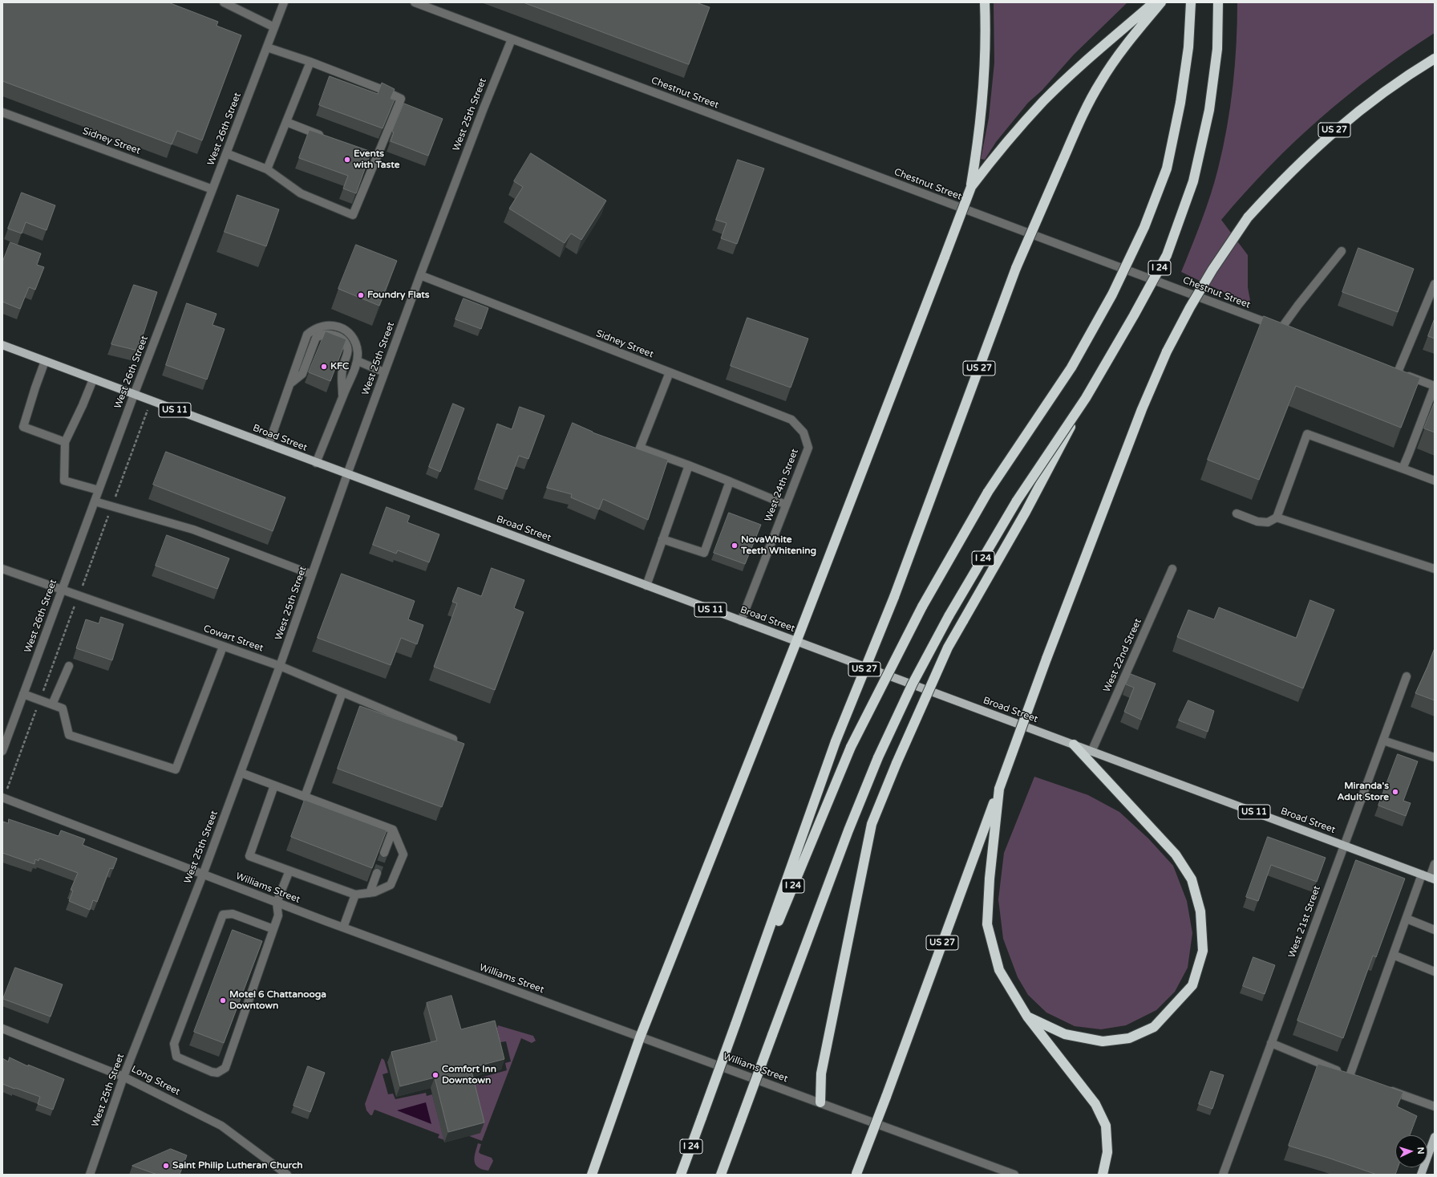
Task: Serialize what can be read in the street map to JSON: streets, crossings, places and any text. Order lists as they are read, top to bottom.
{
  "streets": {
    "highway": ["US 27", "I 24"],
    "main road": ["US 11", "Broad Street"],
    "street": [
      "Chestnut Street",
      "West 25th Street",
      "West 26th Street",
      "Sidney Street",
      "West 24th Street",
      "Cowart Street",
      "West 22nd Street",
      "Williams Street",
      "West 21st Street",
      "Long Street"
    ]
  },
  "crossings": [
    ["Chestnut Street", "West 25th Street"],
    ["West 25th Street", "Sidney Street"],
    ["West 25th Street", "Broad Street"],
    ["West 25th Street", "Cowart Street"],
    ["West 25th Street", "Williams Street"],
    ["West 25th Street", "Long Street"],
    ["West 26th Street", "Sidney Street"],
    ["West 26th Street", "Broad Street"],
    ["West 26th Street", "Cowart Street"],
    ["US 27", "I 24"],
    ["Sidney Street", "West 24th Street"],
    ["Broad Street", "West 24th Street"],
    ["Broad Street", "West 22nd Street"],
    ["Broad Street", "West 21st Street"]
  ],
  "places": [
    "Events with Taste",
    "Foundry Flats",
    "KFC",
    "NovaWhite Teeth Whitening",
    "Miranda's Adult Store",
    "Motel 6 Chattanooga Downtown",
    "Comfort Inn Downtown",
    "Saint Philip Lutheran Church"
  ],
  "north": "right"
}
